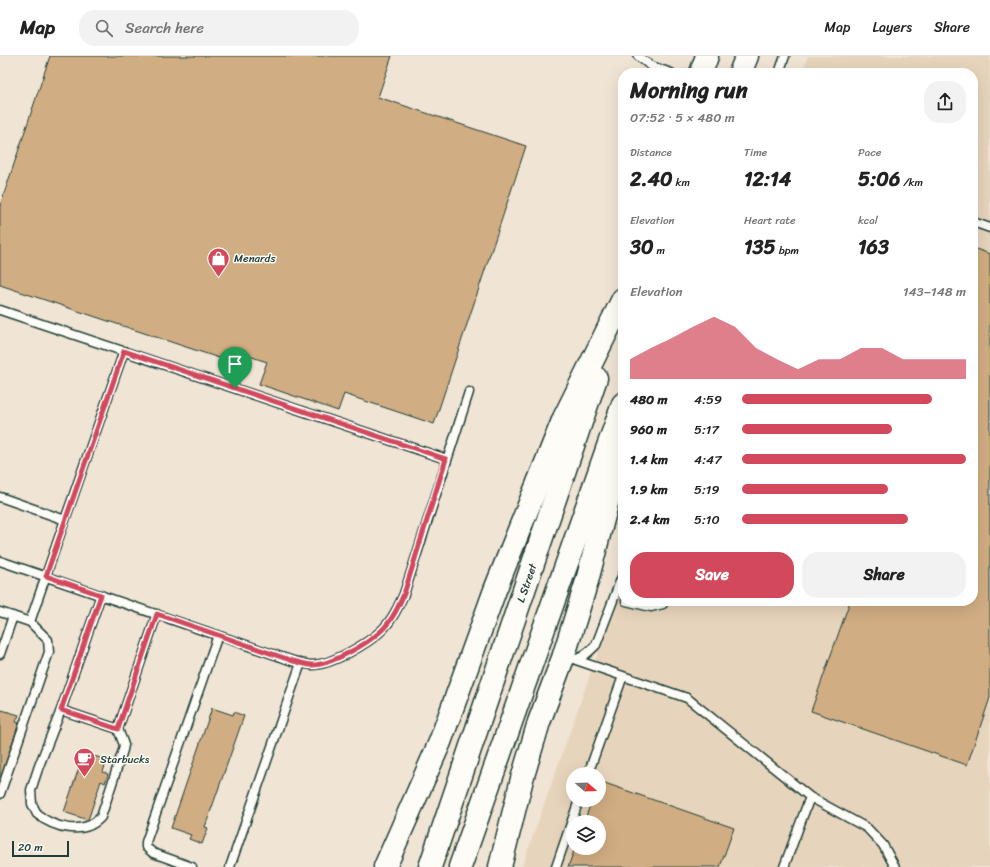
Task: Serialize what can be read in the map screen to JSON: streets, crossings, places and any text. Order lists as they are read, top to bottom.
{
  "streets": {
    "main road": ["L Street"]
  },
  "places": {
    "shop": ["Menards"],
    "cafe": ["Starbucks"]
  },
  "scale_bar": "20 m",
  "north": "right",
  "page": {
    "header": "Map",
    "search": "Search here",
    "nav": ["Map", "Layers", "Share"],
    "heading": ["Morning run", "07:52 · 5 × 480 m"],
    "stats": [
      ["Distance", "2.40 km"],
      ["Time", "12:14"],
      ["Pace", "5:06 /km"],
      ["Elevation", "30 m"],
      ["Heart rate", "135 bpm"],
      ["kcal", "163"]
    ],
    "chart": ["Elevation", "143–148 m"],
    "list": [
      {
        "name": "480 m",
        "note": "4:59"
      },
      {
        "name": "960 m",
        "note": "5:17"
      },
      {
        "name": "1.4 km",
        "note": "4:47"
      },
      {
        "name": "1.9 km",
        "note": "5:19"
      },
      {
        "name": "2.4 km",
        "note": "5:10"
      }
    ],
    "buttons": ["Save", "Share"],
    "scale": "20 m"
  }
}
